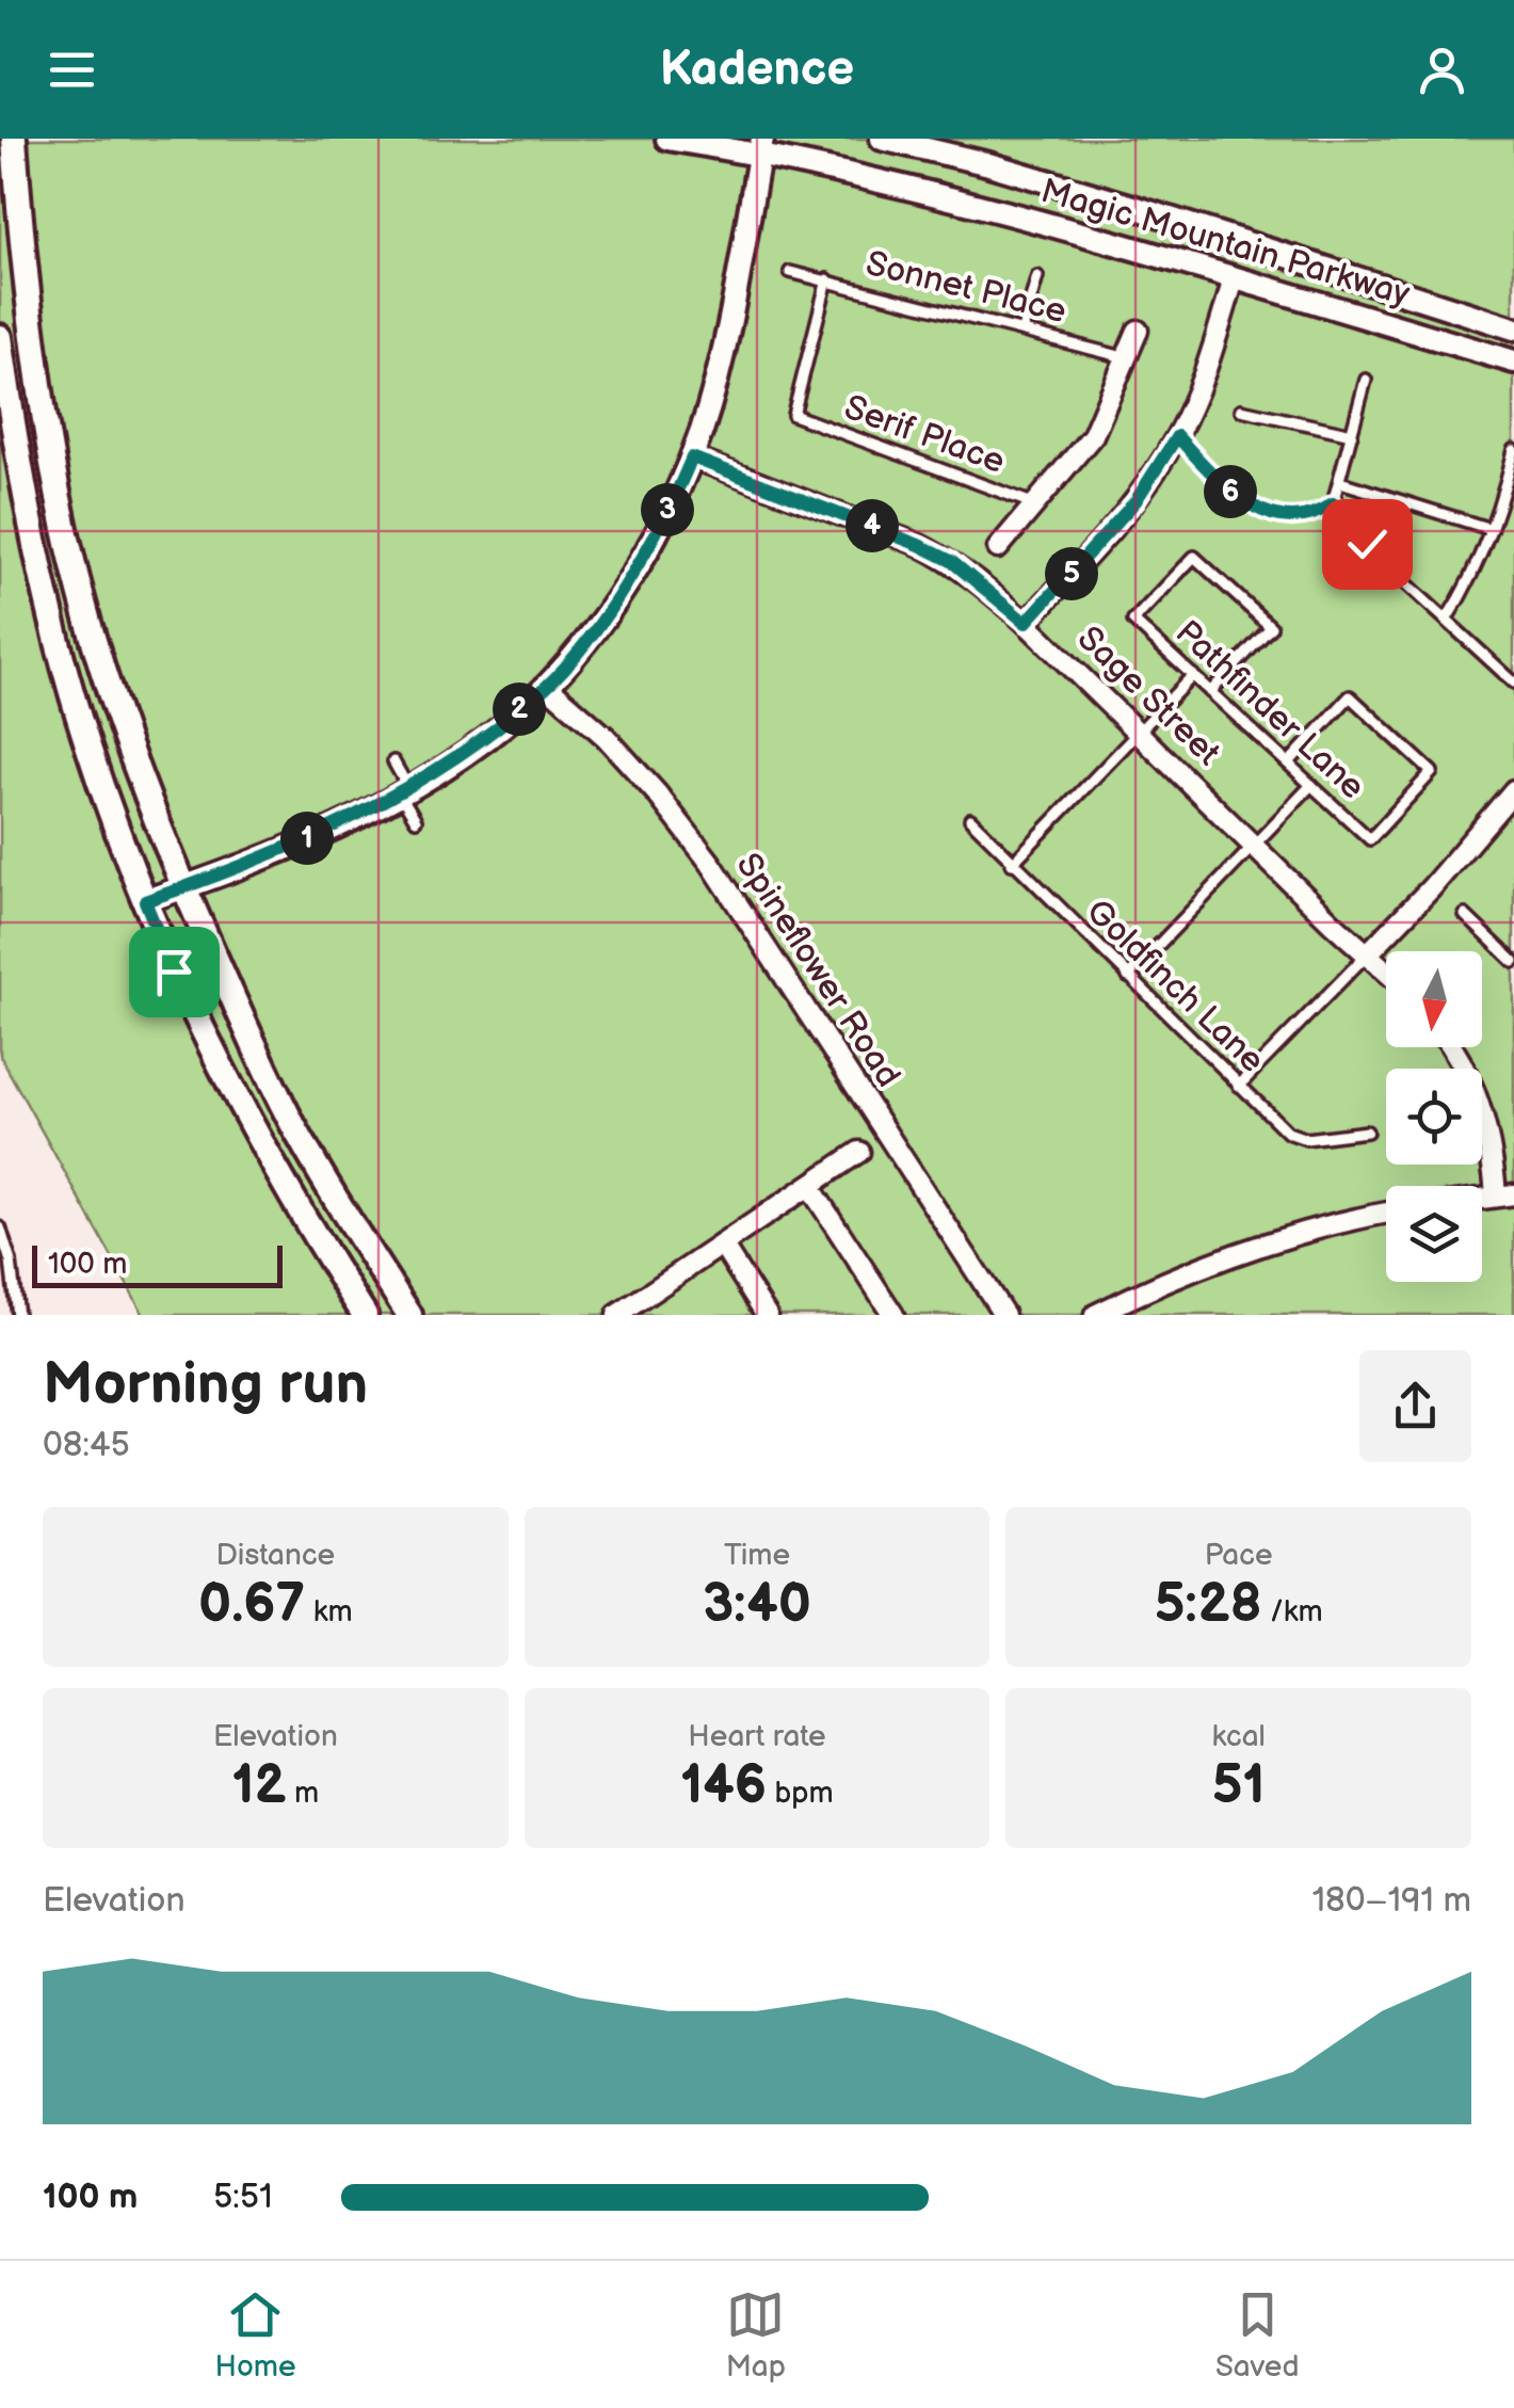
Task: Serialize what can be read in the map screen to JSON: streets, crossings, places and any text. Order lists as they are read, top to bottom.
{
  "streets": {
    "street": ["Magic Mountain Parkway", "Sage Street", "Spineflower Road"],
    "lane": [
      "Sonnet Place",
      "Serif Place",
      "Pathfinder Lane",
      "Goldfinch Lane"
    ]
  },
  "crossings": [
    ["Sonnet Place", "Serif Place"]
  ],
  "scale_bar": "100 m",
  "north": "bottom",
  "page": {
    "header": "Kadence",
    "pins": [
      "6",
      "3",
      "4",
      "5",
      "2",
      "1"
    ],
    "scale": "100 m",
    "heading": ["Morning run", "08:45"],
    "stats": [
      ["Distance", "0.67 km"],
      ["Time", "3:40"],
      ["Pace", "5:28 /km"],
      ["Elevation", "12 m"],
      ["Heart rate", "146 bpm"],
      ["kcal", "51"]
    ],
    "chart": ["Elevation", "180–191 m"],
    "list": [
      {
        "name": "100 m",
        "note": "5:51"
      }
    ],
    "tabs": ["Home", "Map", "Saved"]
  }
}
